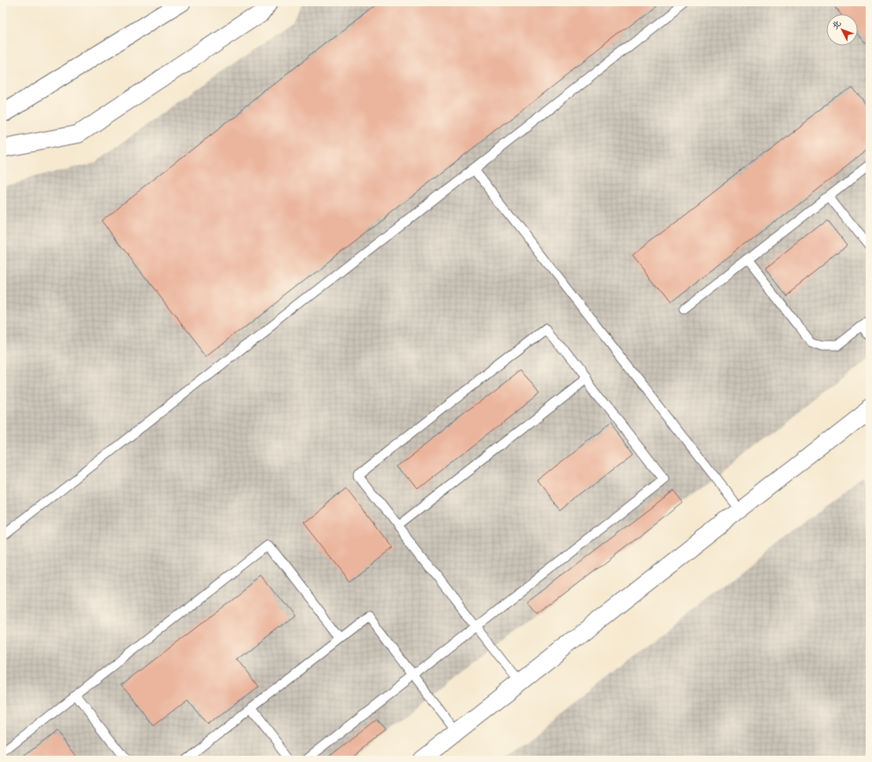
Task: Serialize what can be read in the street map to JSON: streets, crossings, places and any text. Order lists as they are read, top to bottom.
{
  "north": "top left"
}
